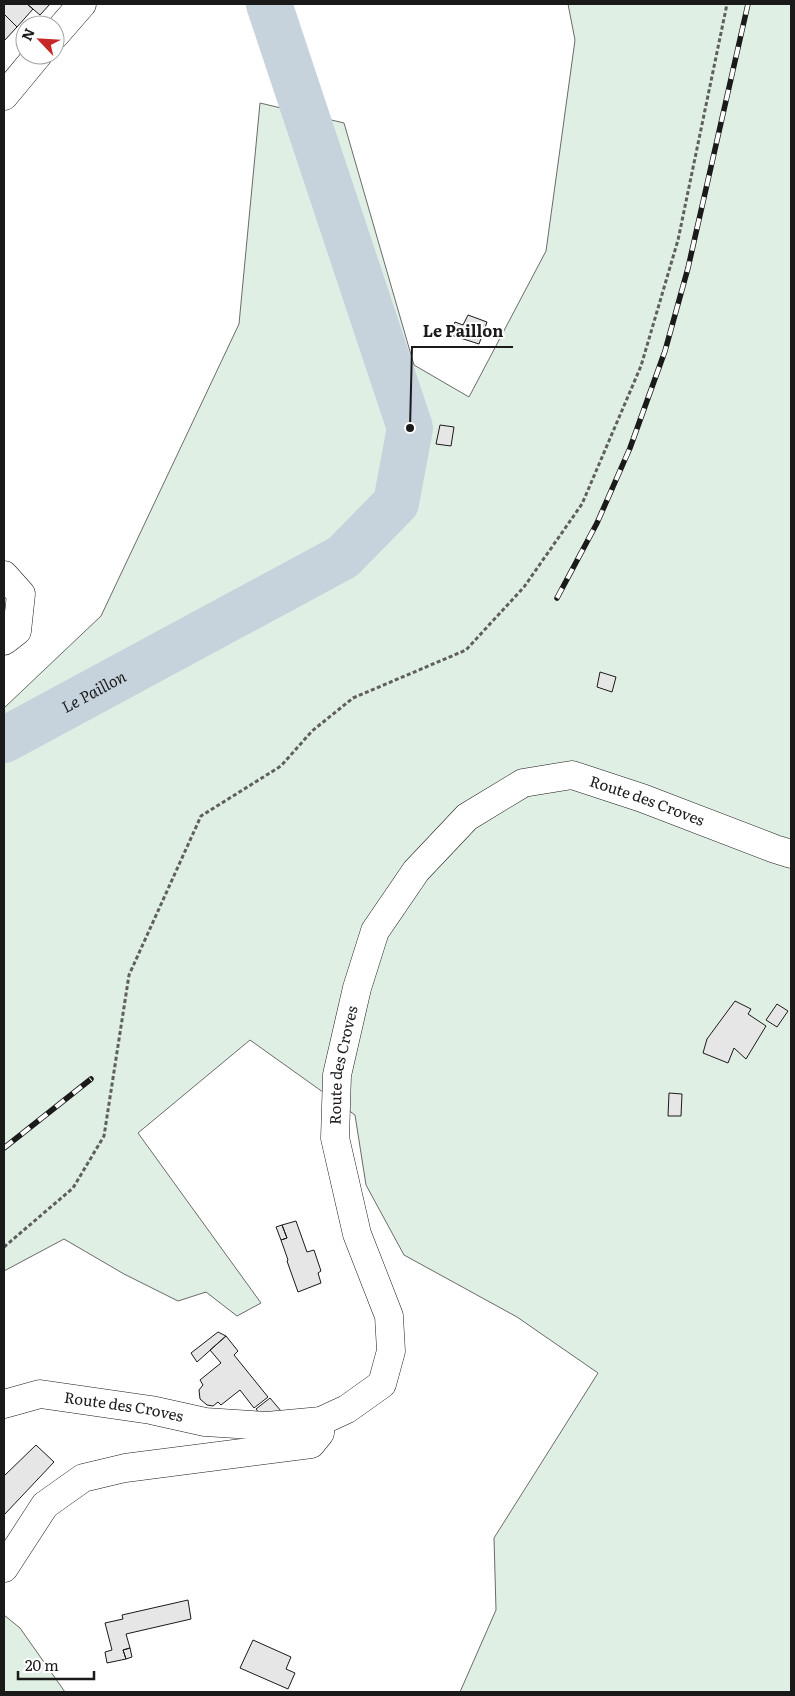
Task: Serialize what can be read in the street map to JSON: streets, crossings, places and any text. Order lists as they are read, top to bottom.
{
  "streets": {
    "street": ["Route des Croves"]
  },
  "water": ["Le Paillon"],
  "places": ["Le Paillon"],
  "scale_bar": "20 m",
  "north": "top left"
}
